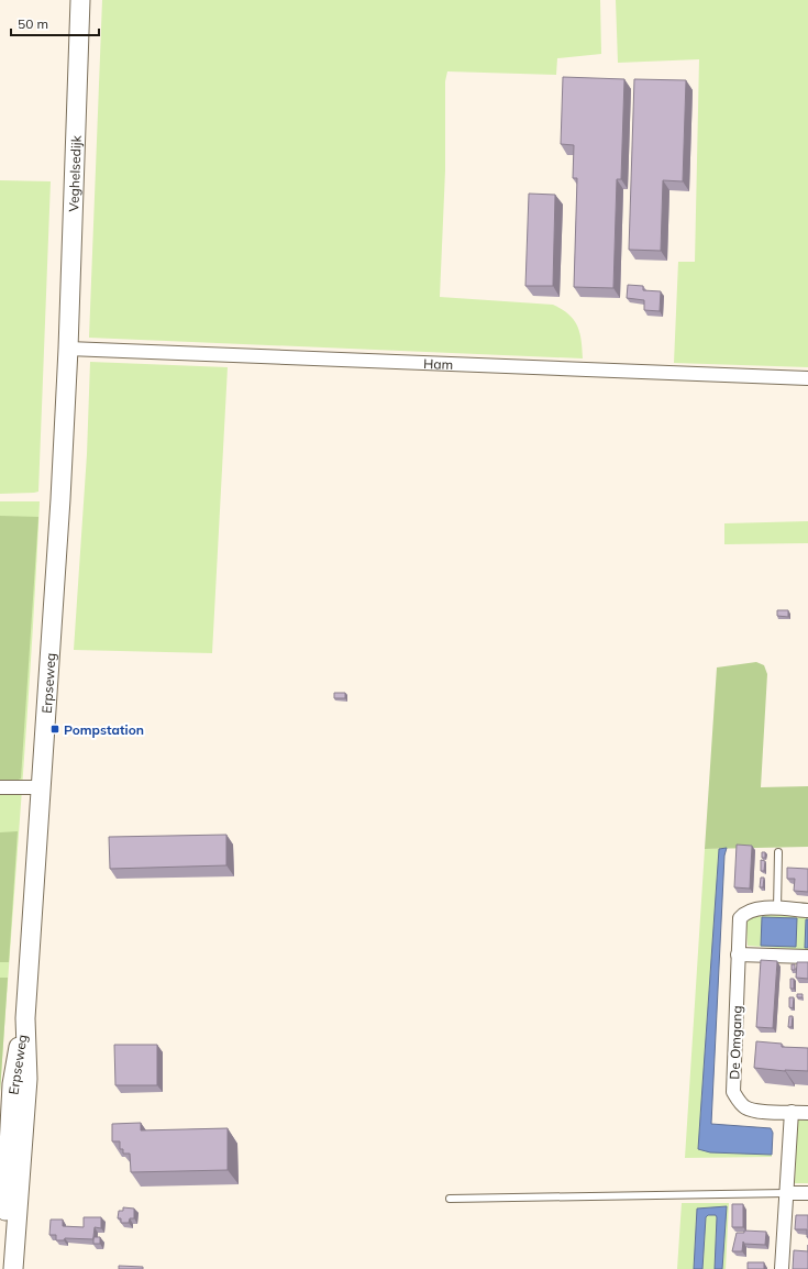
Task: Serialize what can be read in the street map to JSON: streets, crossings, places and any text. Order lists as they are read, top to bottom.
{
  "streets": {
    "main road": ["Veghelsedijk", "Erpseweg"],
    "street": ["Ham", "De Omgang"]
  },
  "crossings": [
    ["Veghelsedijk", "Ham"],
    ["Veghelsedijk", "Erpseweg"],
    ["Ham", "Erpseweg"]
  ],
  "places": {
    "transit": ["Pompstation"]
  },
  "scale_bar": "50 m"
}
